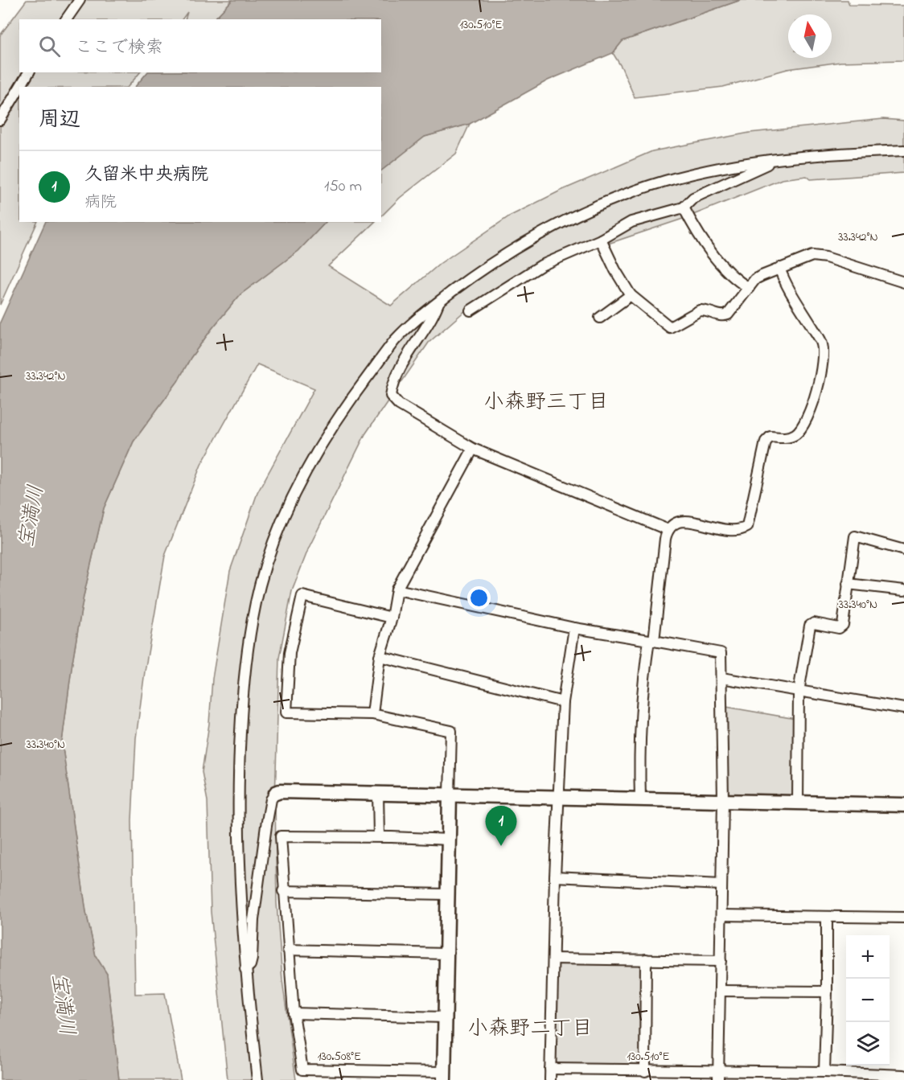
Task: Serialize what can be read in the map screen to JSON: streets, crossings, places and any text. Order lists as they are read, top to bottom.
{
  "districts": ["小森野三丁目", "小森野二丁目"],
  "water": ["宝満川"],
  "north": "top",
  "page": {
    "search": "ここで検索",
    "heading": "周辺",
    "list": [
      {
        "mark": "1",
        "name": "久留米中央病院",
        "note": "病院",
        "value": "150 m"
      }
    ],
    "pins": "1",
    "map_buttons": ["+", "−"]
  },
  "coordinates": [
    "130.510°E",
    "33.342°N",
    "33.340°N",
    "130.508°E"
  ]
}
